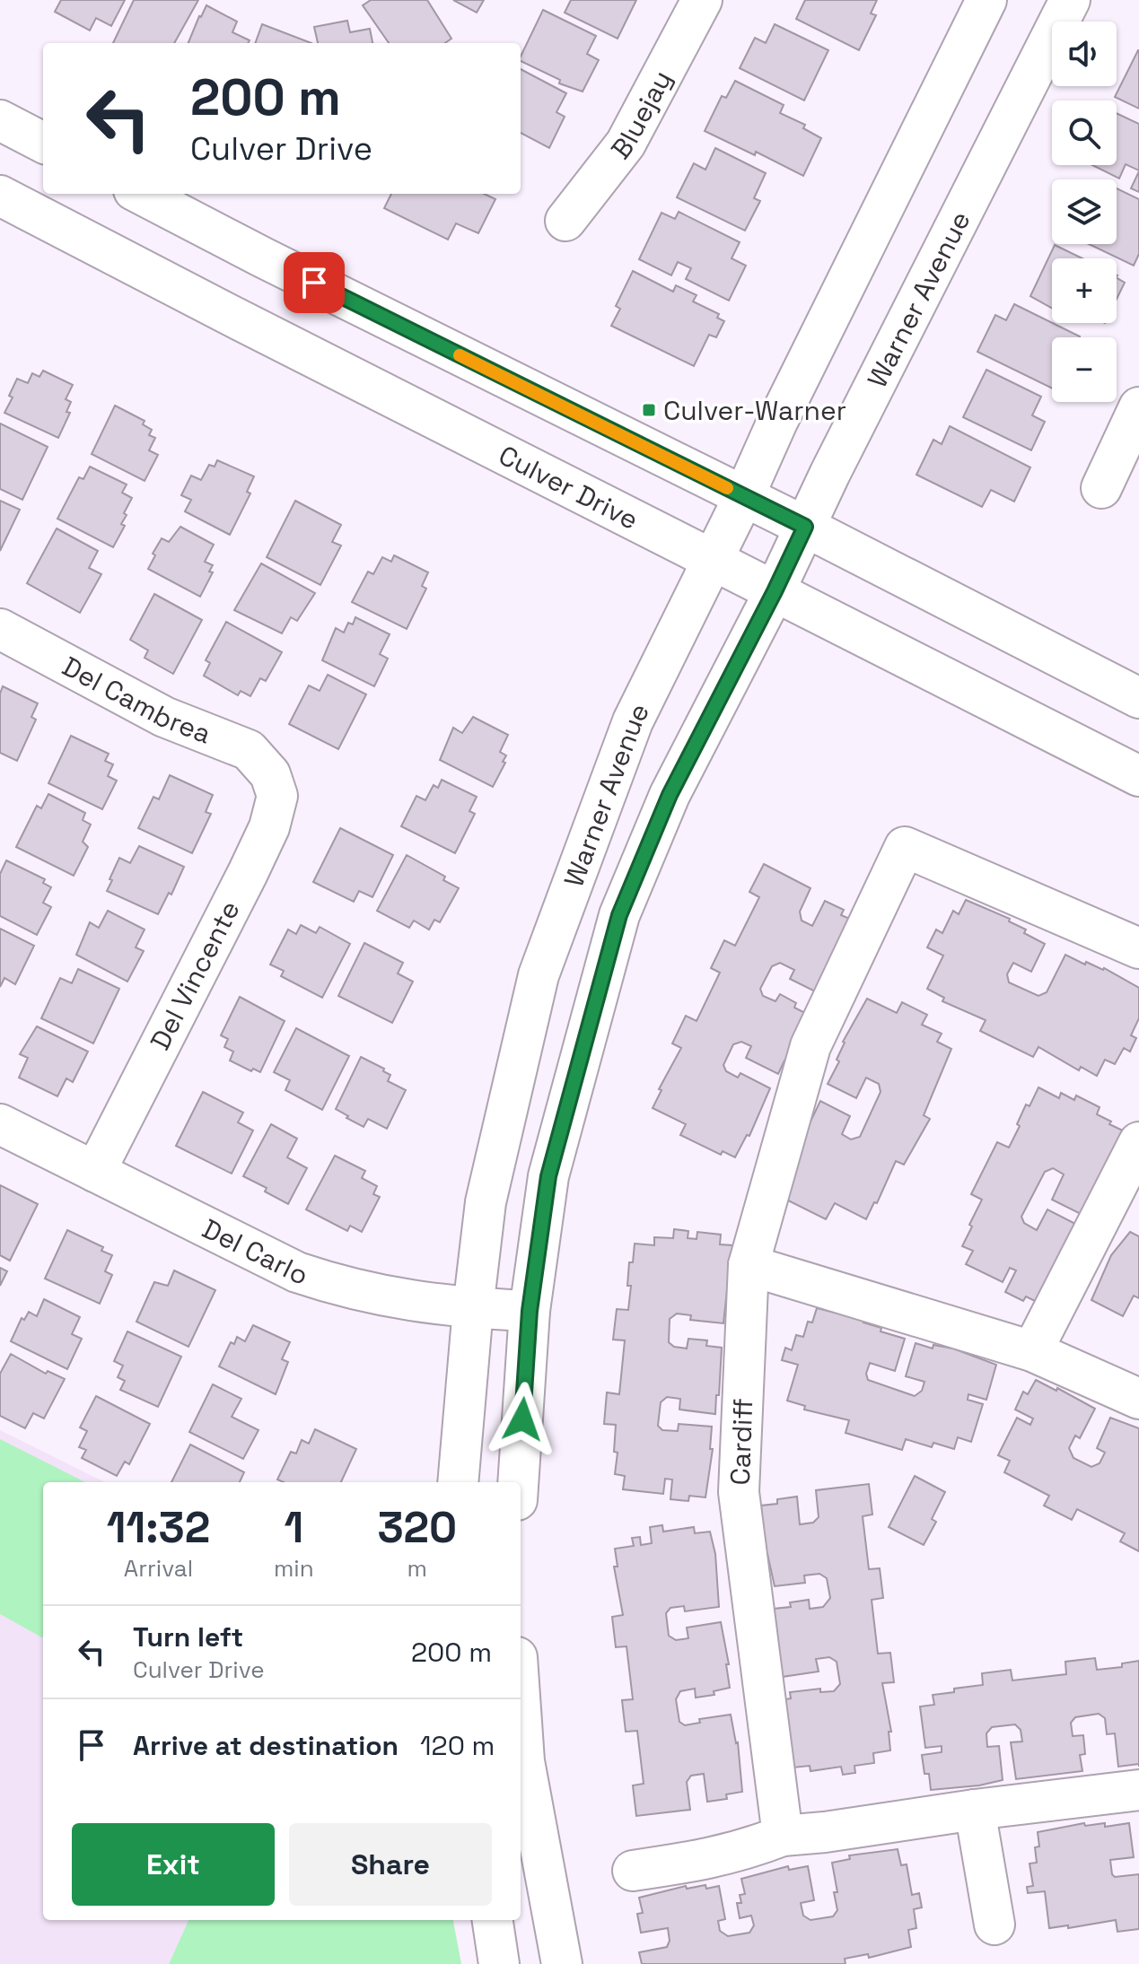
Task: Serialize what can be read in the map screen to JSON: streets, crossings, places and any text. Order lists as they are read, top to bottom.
{
  "streets": {
    "street": [
      "Bluejay",
      "Warner Avenue",
      "Culver Drive",
      "Del Cambrea",
      "Del Vincente",
      "Del Carlo",
      "Cardiff"
    ]
  },
  "crossings": [
    ["Warner Avenue", "Culver Drive"],
    ["Warner Avenue", "Del Carlo"],
    ["Del Cambrea", "Del Vincente"],
    ["Del Vincente", "Del Carlo"]
  ],
  "places": {
    "transit": ["Culver-Warner"]
  },
  "page": {
    "map_buttons": ["+", "−"],
    "turn": ["200 m", "Culver Drive"],
    "eta": [
      "11:32",
      "Arrival",
      "1",
      "min",
      "320",
      "m"
    ],
    "list": [
      {
        "name": "Turn left",
        "note": "Culver Drive",
        "value": "200 m"
      },
      {
        "name": "Arrive at destination",
        "value": "120 m"
      }
    ],
    "buttons": ["Exit", "Share"]
  }
}
